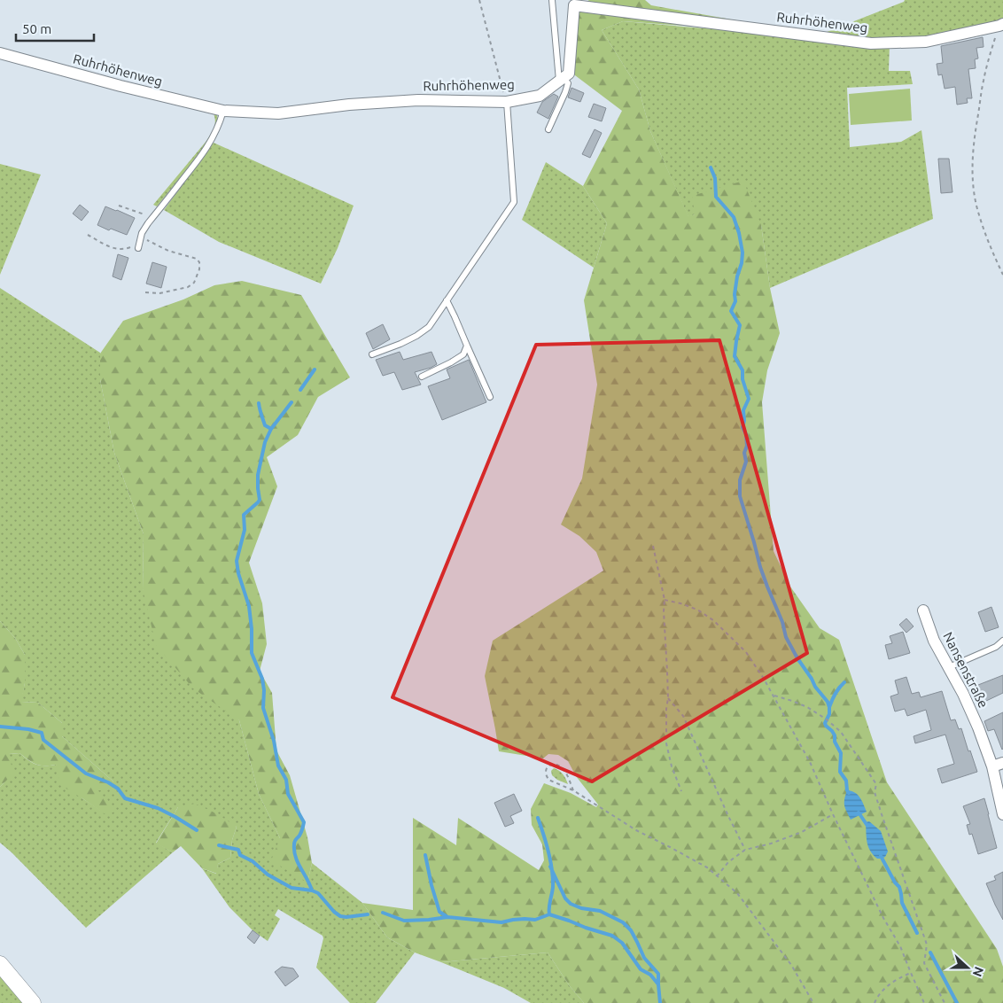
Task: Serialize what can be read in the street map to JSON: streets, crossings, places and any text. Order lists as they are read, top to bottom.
{
  "streets": {
    "street": ["Ruhrhöhenweg", "Nansenstraße"]
  },
  "scale_bar": "50 m",
  "north": "right"
}
